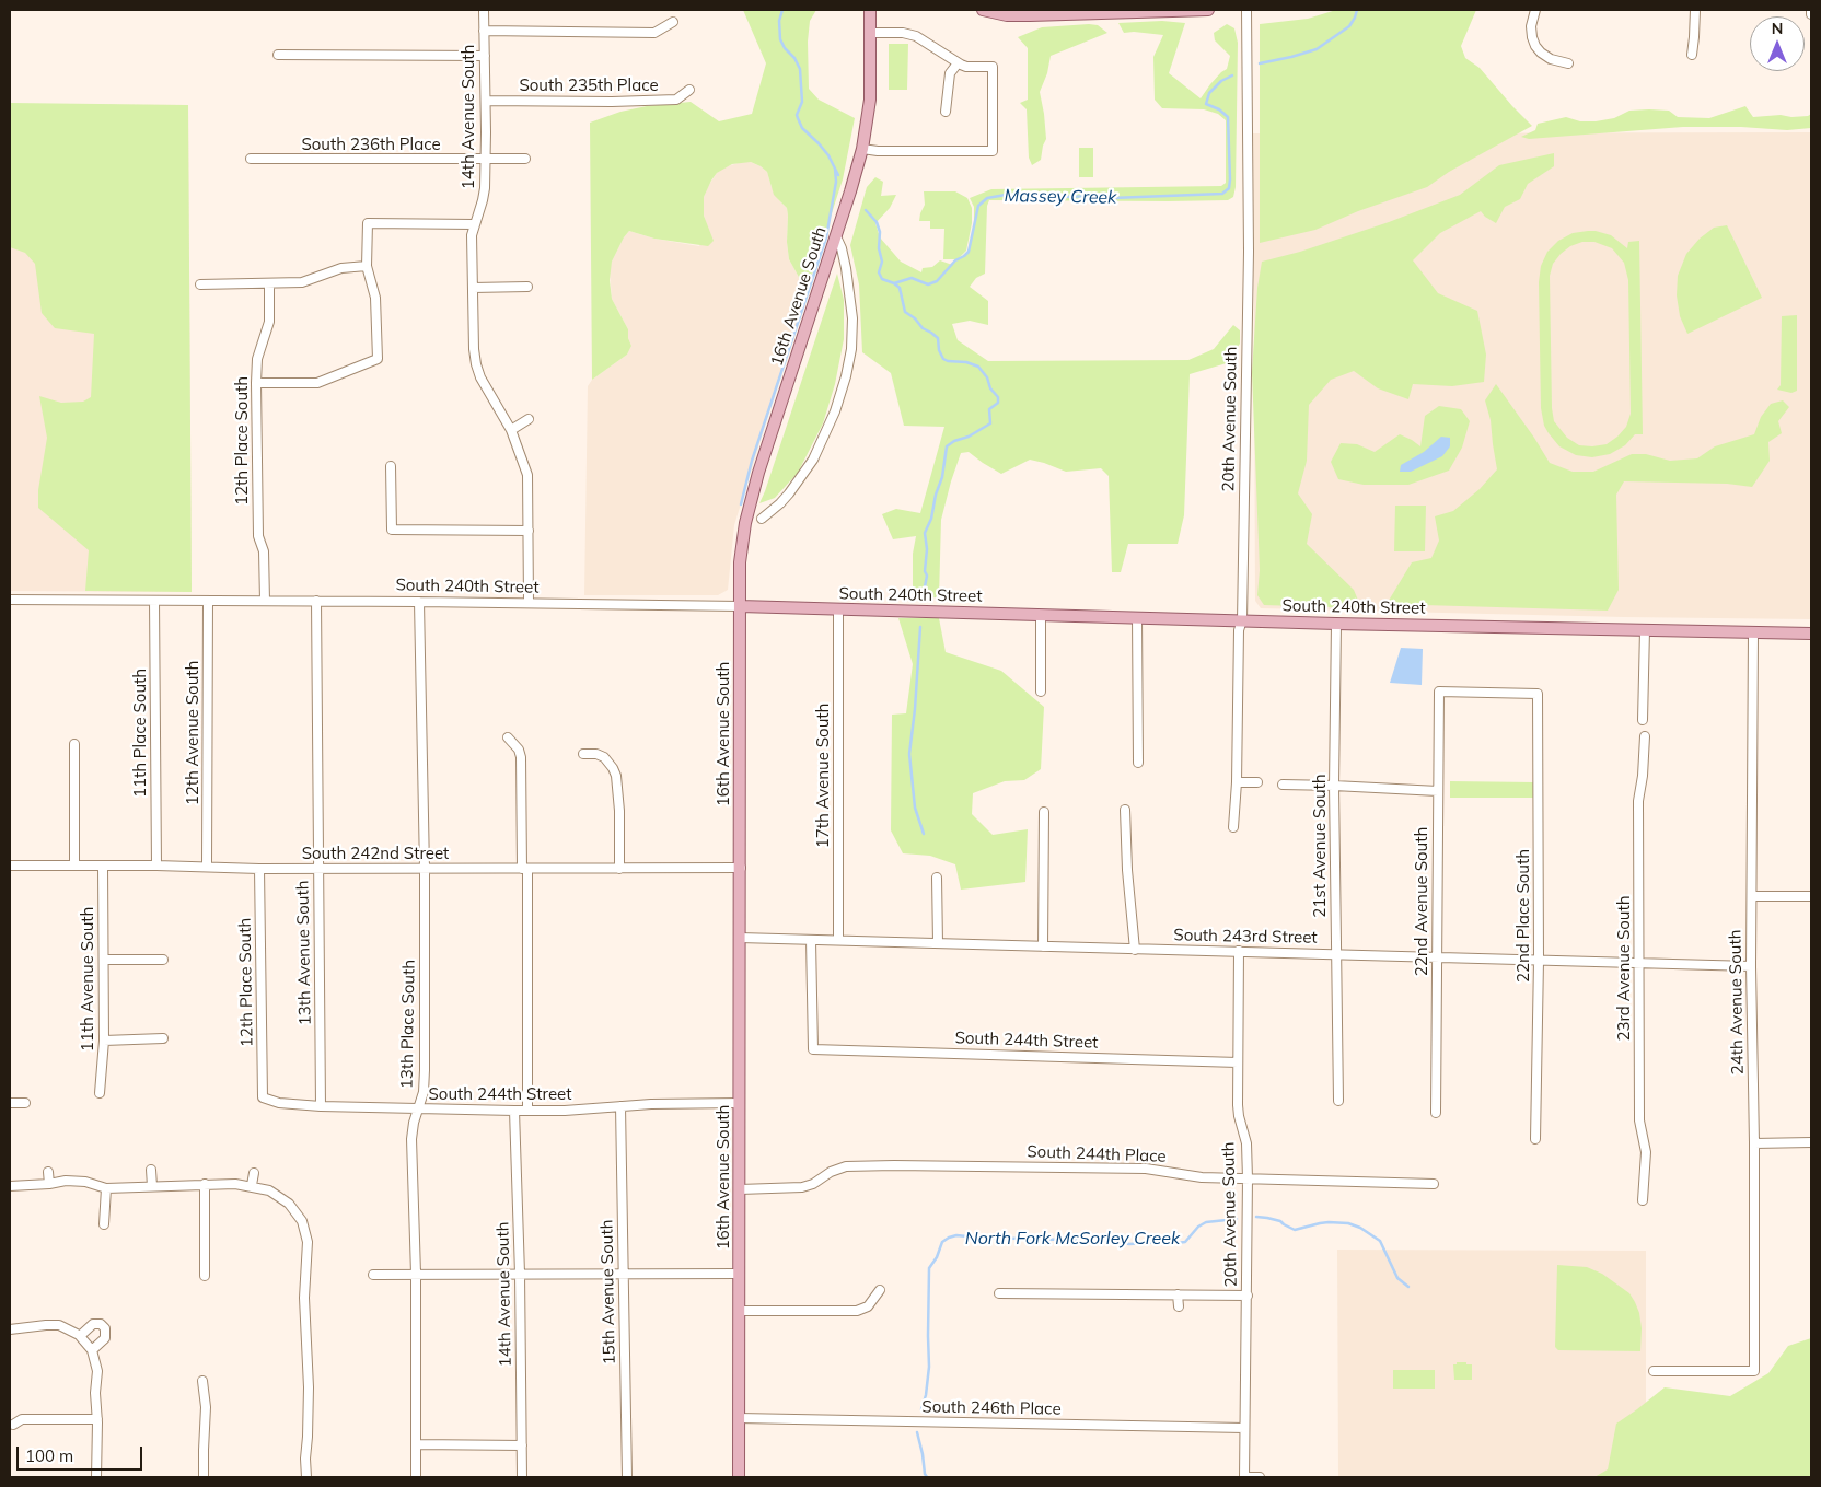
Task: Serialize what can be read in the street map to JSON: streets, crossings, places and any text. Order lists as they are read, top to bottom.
{
  "streets": {
    "main road": ["16th Avenue South", "South 240th Street"],
    "street": [
      "South 235th Place",
      "14th Avenue South",
      "South 236th Place",
      "20th Avenue South",
      "12th Place South",
      "11th Place South",
      "12th Avenue South",
      "17th Avenue South",
      "21st Avenue South",
      "South 242nd Street",
      "22nd Avenue South",
      "22nd Place South",
      "South 243rd Street",
      "13th Avenue South",
      "23rd Avenue South",
      "11th Avenue South",
      "24th Avenue South",
      "13th Place South",
      "South 244th Street",
      "South 244th Place",
      "15th Avenue South",
      "South 246th Place"
    ]
  },
  "crossings": [
    ["South 235th Place", "14th Avenue South"],
    ["14th Avenue South", "South 236th Place"],
    ["14th Avenue South", "South 240th Street"],
    ["14th Avenue South", "South 244th Street"],
    ["16th Avenue South", "South 240th Street"],
    ["16th Avenue South", "South 242nd Street"],
    ["16th Avenue South", "South 243rd Street"],
    ["16th Avenue South", "South 244th Street"],
    ["16th Avenue South", "South 244th Place"],
    ["16th Avenue South", "South 246th Place"],
    ["20th Avenue South", "South 240th Street"],
    ["20th Avenue South", "South 243rd Street"],
    ["20th Avenue South", "South 244th Street"],
    ["20th Avenue South", "South 244th Place"],
    ["20th Avenue South", "South 246th Place"],
    ["12th Place South", "South 240th Street"],
    ["12th Place South", "South 242nd Street"],
    ["12th Place South", "South 244th Street"],
    ["South 240th Street", "11th Place South"],
    ["South 240th Street", "12th Avenue South"],
    ["South 240th Street", "17th Avenue South"],
    ["South 240th Street", "21st Avenue South"],
    ["South 240th Street", "13th Avenue South"],
    ["South 240th Street", "24th Avenue South"],
    ["South 240th Street", "13th Place South"],
    ["11th Place South", "South 242nd Street"],
    ["12th Avenue South", "South 242nd Street"],
    ["17th Avenue South", "South 243rd Street"],
    ["21st Avenue South", "South 243rd Street"],
    ["South 242nd Street", "13th Avenue South"],
    ["South 242nd Street", "11th Avenue South"],
    ["South 242nd Street", "13th Place South"],
    ["22nd Avenue South", "22nd Place South"],
    ["22nd Avenue South", "South 243rd Street"],
    ["22nd Place South", "South 243rd Street"],
    ["South 243rd Street", "23rd Avenue South"],
    ["South 243rd Street", "24th Avenue South"],
    ["South 243rd Street", "South 244th Street"],
    ["13th Avenue South", "South 244th Street"],
    ["13th Place South", "South 244th Street"],
    ["South 244th Street", "15th Avenue South"]
  ],
  "water": ["Massey Creek", "North Fork McSorley Creek"],
  "scale_bar": "100 m",
  "north": "top"
}
